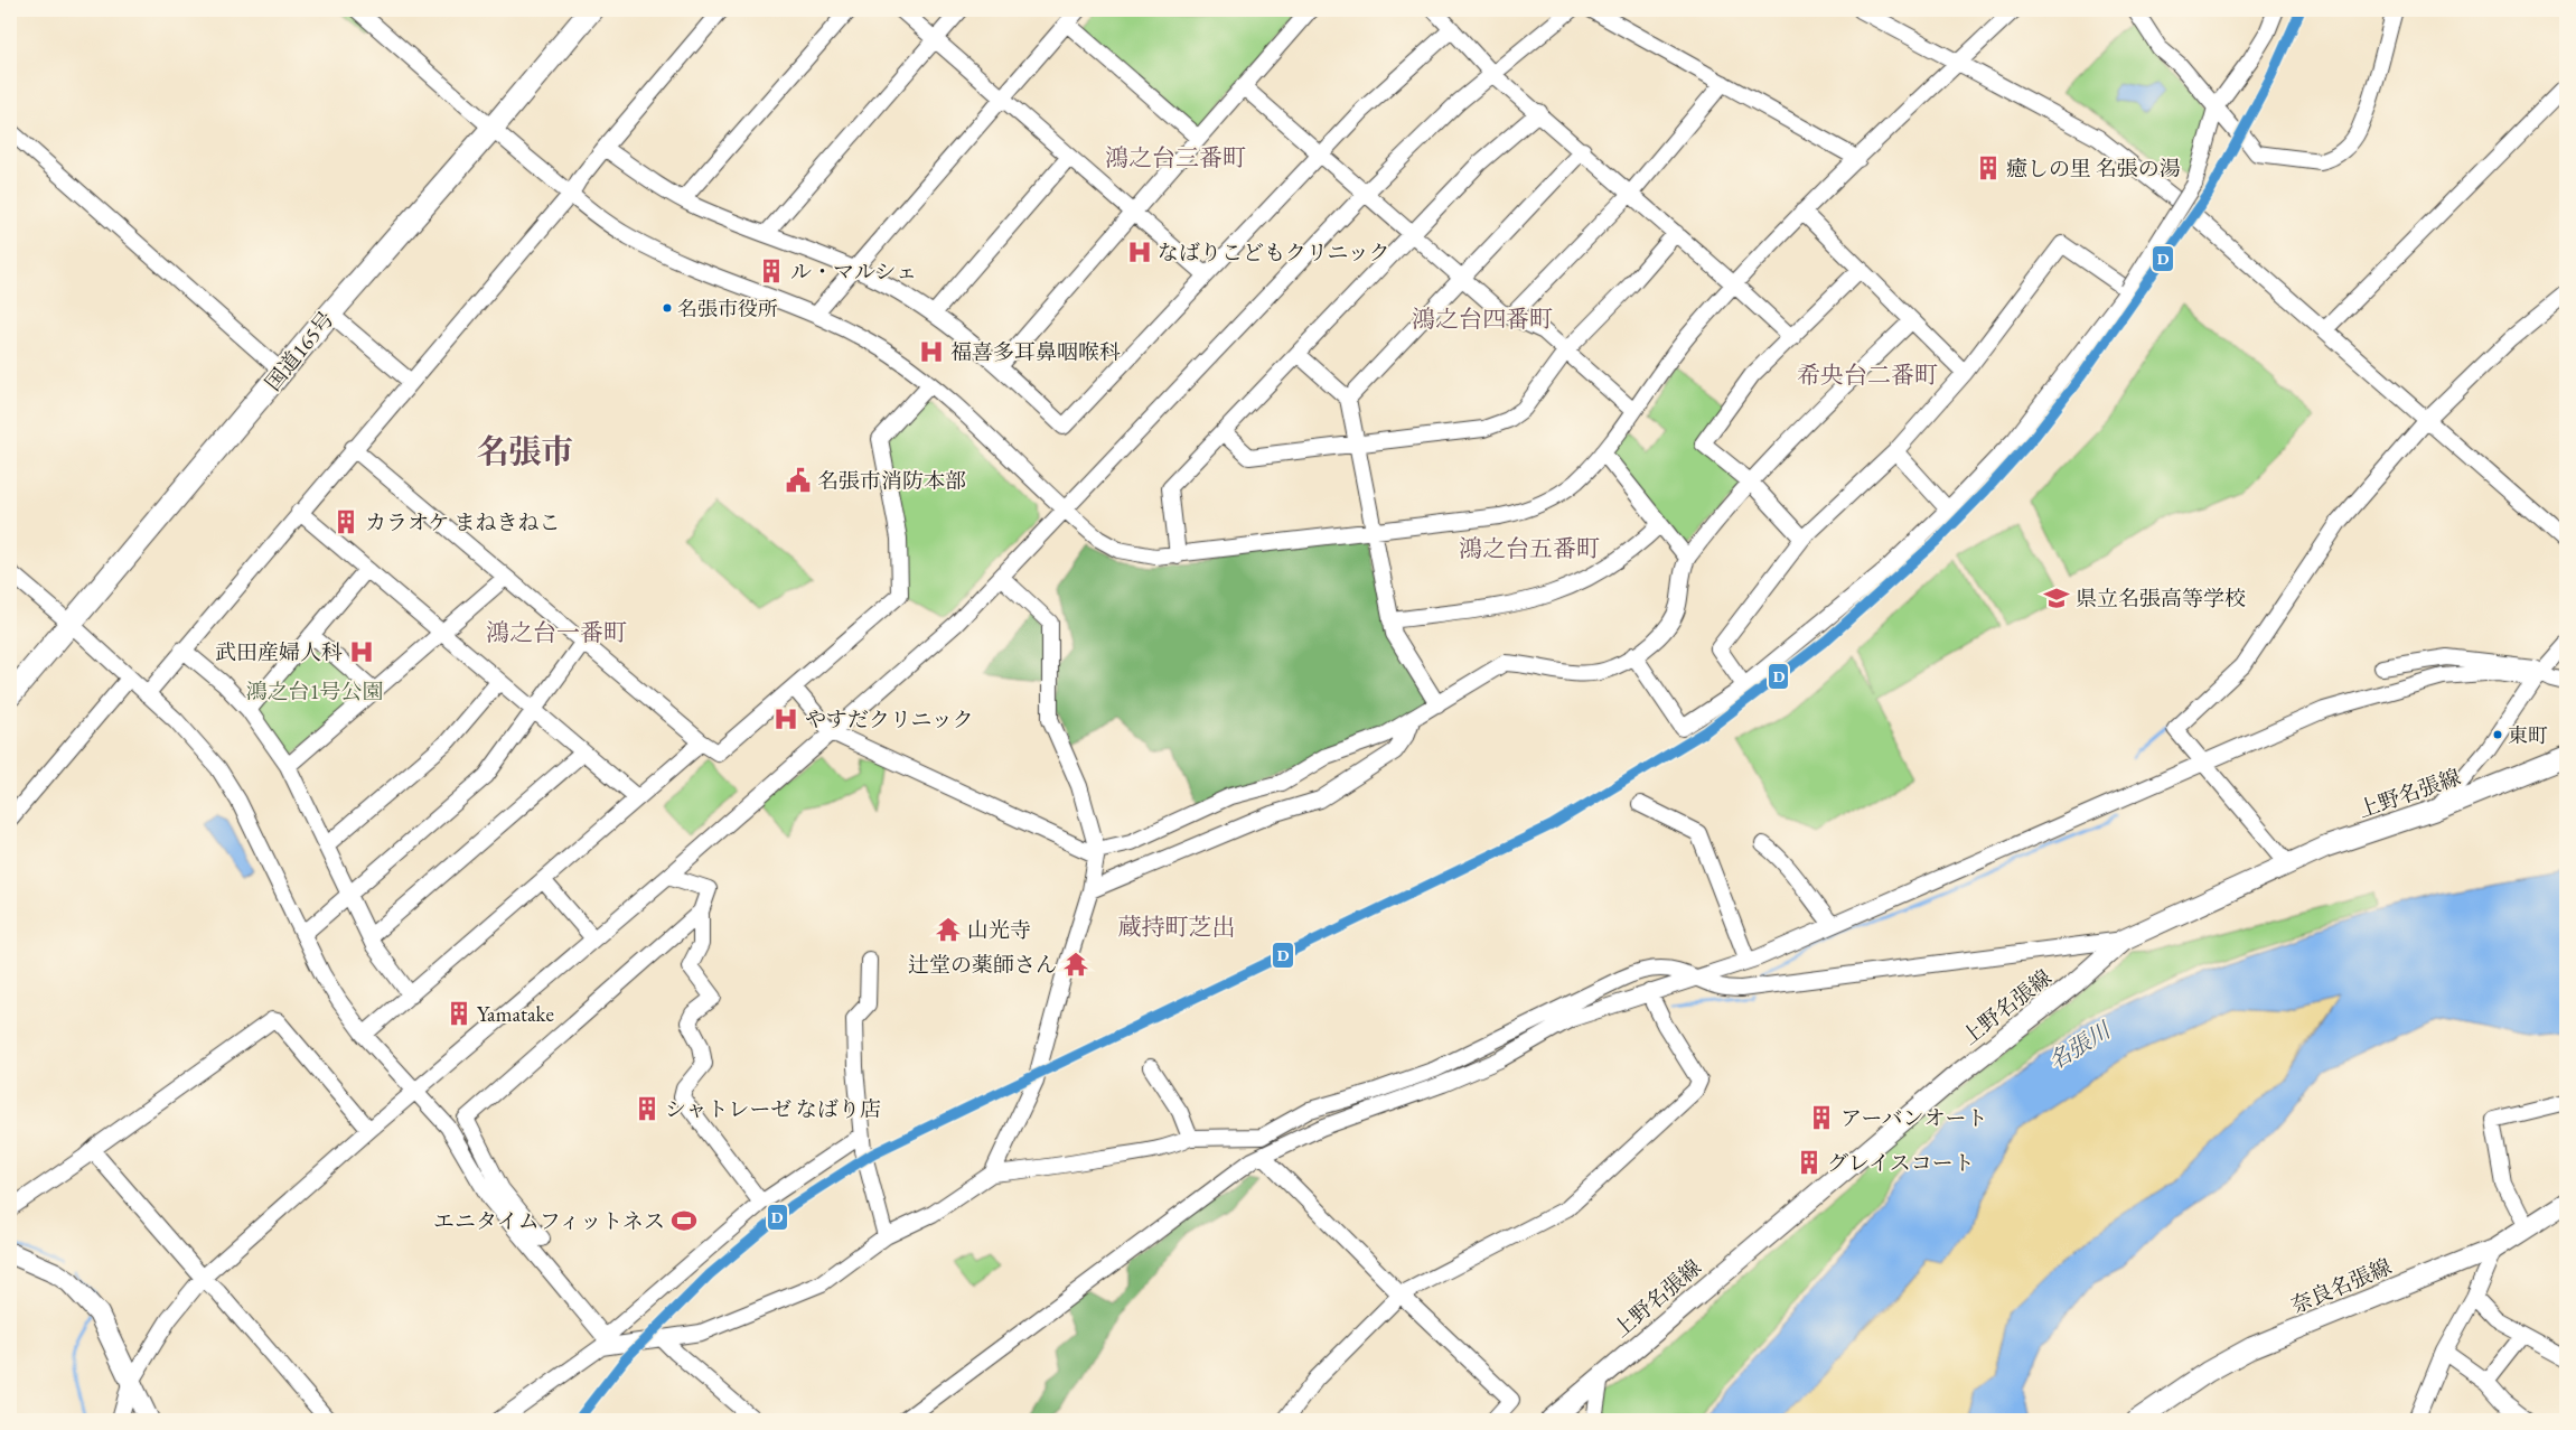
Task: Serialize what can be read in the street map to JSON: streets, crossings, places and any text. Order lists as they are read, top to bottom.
{
  "streets": {
    "highway": ["国道165号"],
    "main road": ["上野名張線", "奈良名張線"]
  },
  "districts": [
    "鴻之台三番町",
    "鴻之台四番町",
    "希央台二番町",
    "名張市",
    "鴻之台五番町",
    "鴻之台一番町",
    "蔵持町芝出"
  ],
  "water": ["名張川"],
  "parks": ["鴻之台1号公園"],
  "places": {
    "building": [
      "癒しの里 名張の湯",
      "ル・マルシェ",
      "カラオケ まねきねこ",
      "Yamatake",
      "シャトレーゼ なばり店",
      "アーバンオート",
      "グレイスコート"
    ],
    "hospital": [
      "なばりこどもクリニック",
      "福喜多耳鼻咽喉科",
      "武田産婦人科",
      "やすだクリニック"
    ],
    "other": ["名張市役所", "東町"],
    "public building": ["名張市消防本部"],
    "school or university": ["県立名張高等学校"],
    "temple": ["山光寺", "辻堂の薬師さん"],
    "sports": ["エニタイムフィットネス"]
  },
  "lines": ["transit line D"]
}
